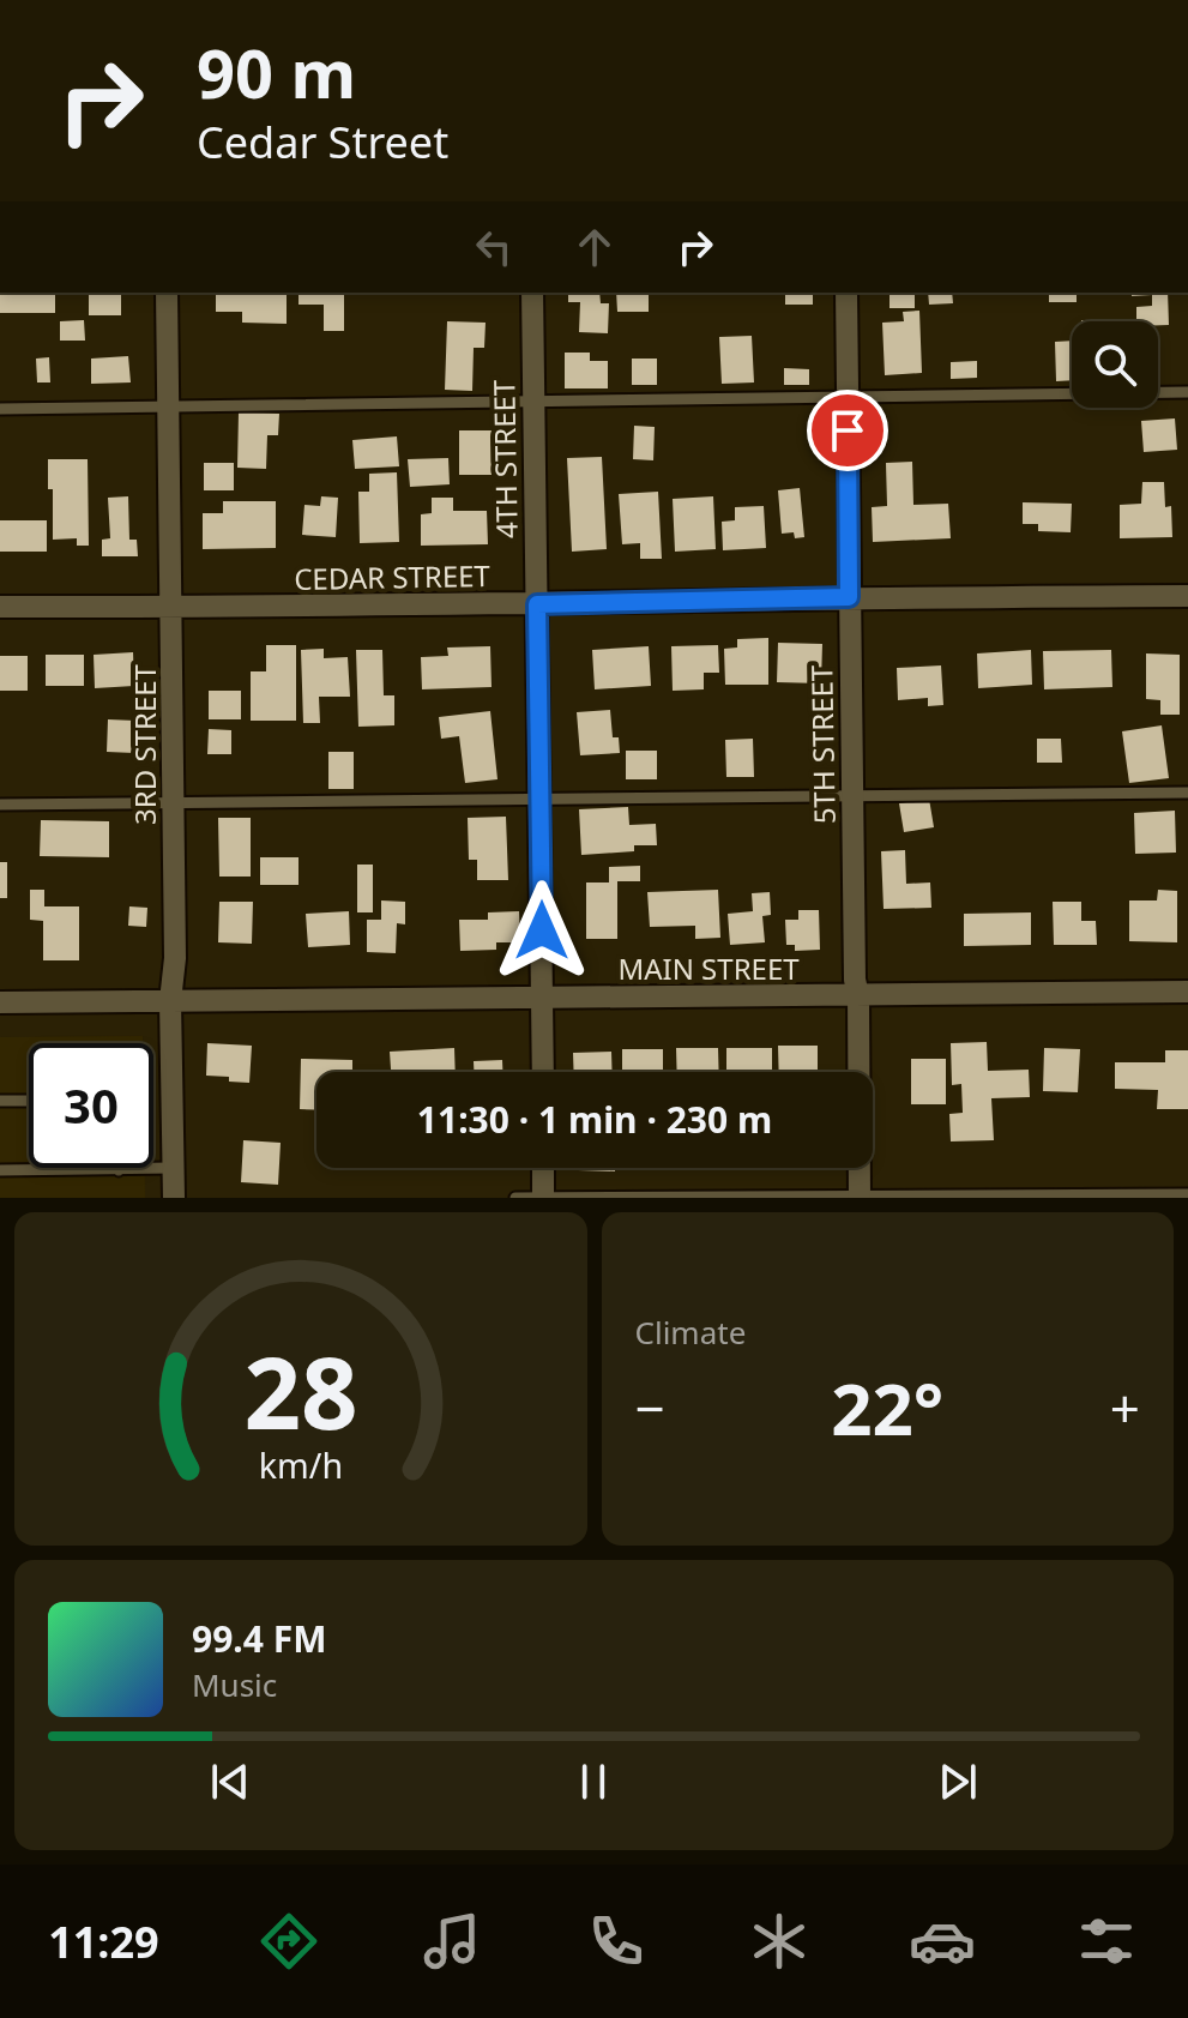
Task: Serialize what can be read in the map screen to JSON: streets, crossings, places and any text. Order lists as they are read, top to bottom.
{
  "streets": {
    "street": [
      "4TH STREET",
      "CEDAR STREET",
      "3RD STREET",
      "5TH STREET",
      "MAIN STREET"
    ]
  },
  "crossings": [
    ["4TH STREET", "CEDAR STREET"],
    ["4TH STREET", "MAIN STREET"],
    ["CEDAR STREET", "3RD STREET"],
    ["CEDAR STREET", "5TH STREET"],
    ["3RD STREET", "MAIN STREET"],
    ["5TH STREET", "MAIN STREET"]
  ],
  "page": {
    "turn": ["90 m", "Cedar Street"],
    "limit": "30",
    "trip": "11:30 · 1 min · 230 m",
    "tile": "Climate",
    "heat": ["−", "22°", "+"],
    "song": ["99.4 FM", "Music"],
    "tabs": "11:29",
    "gauge": ["28", "km/h"]
  }
}
